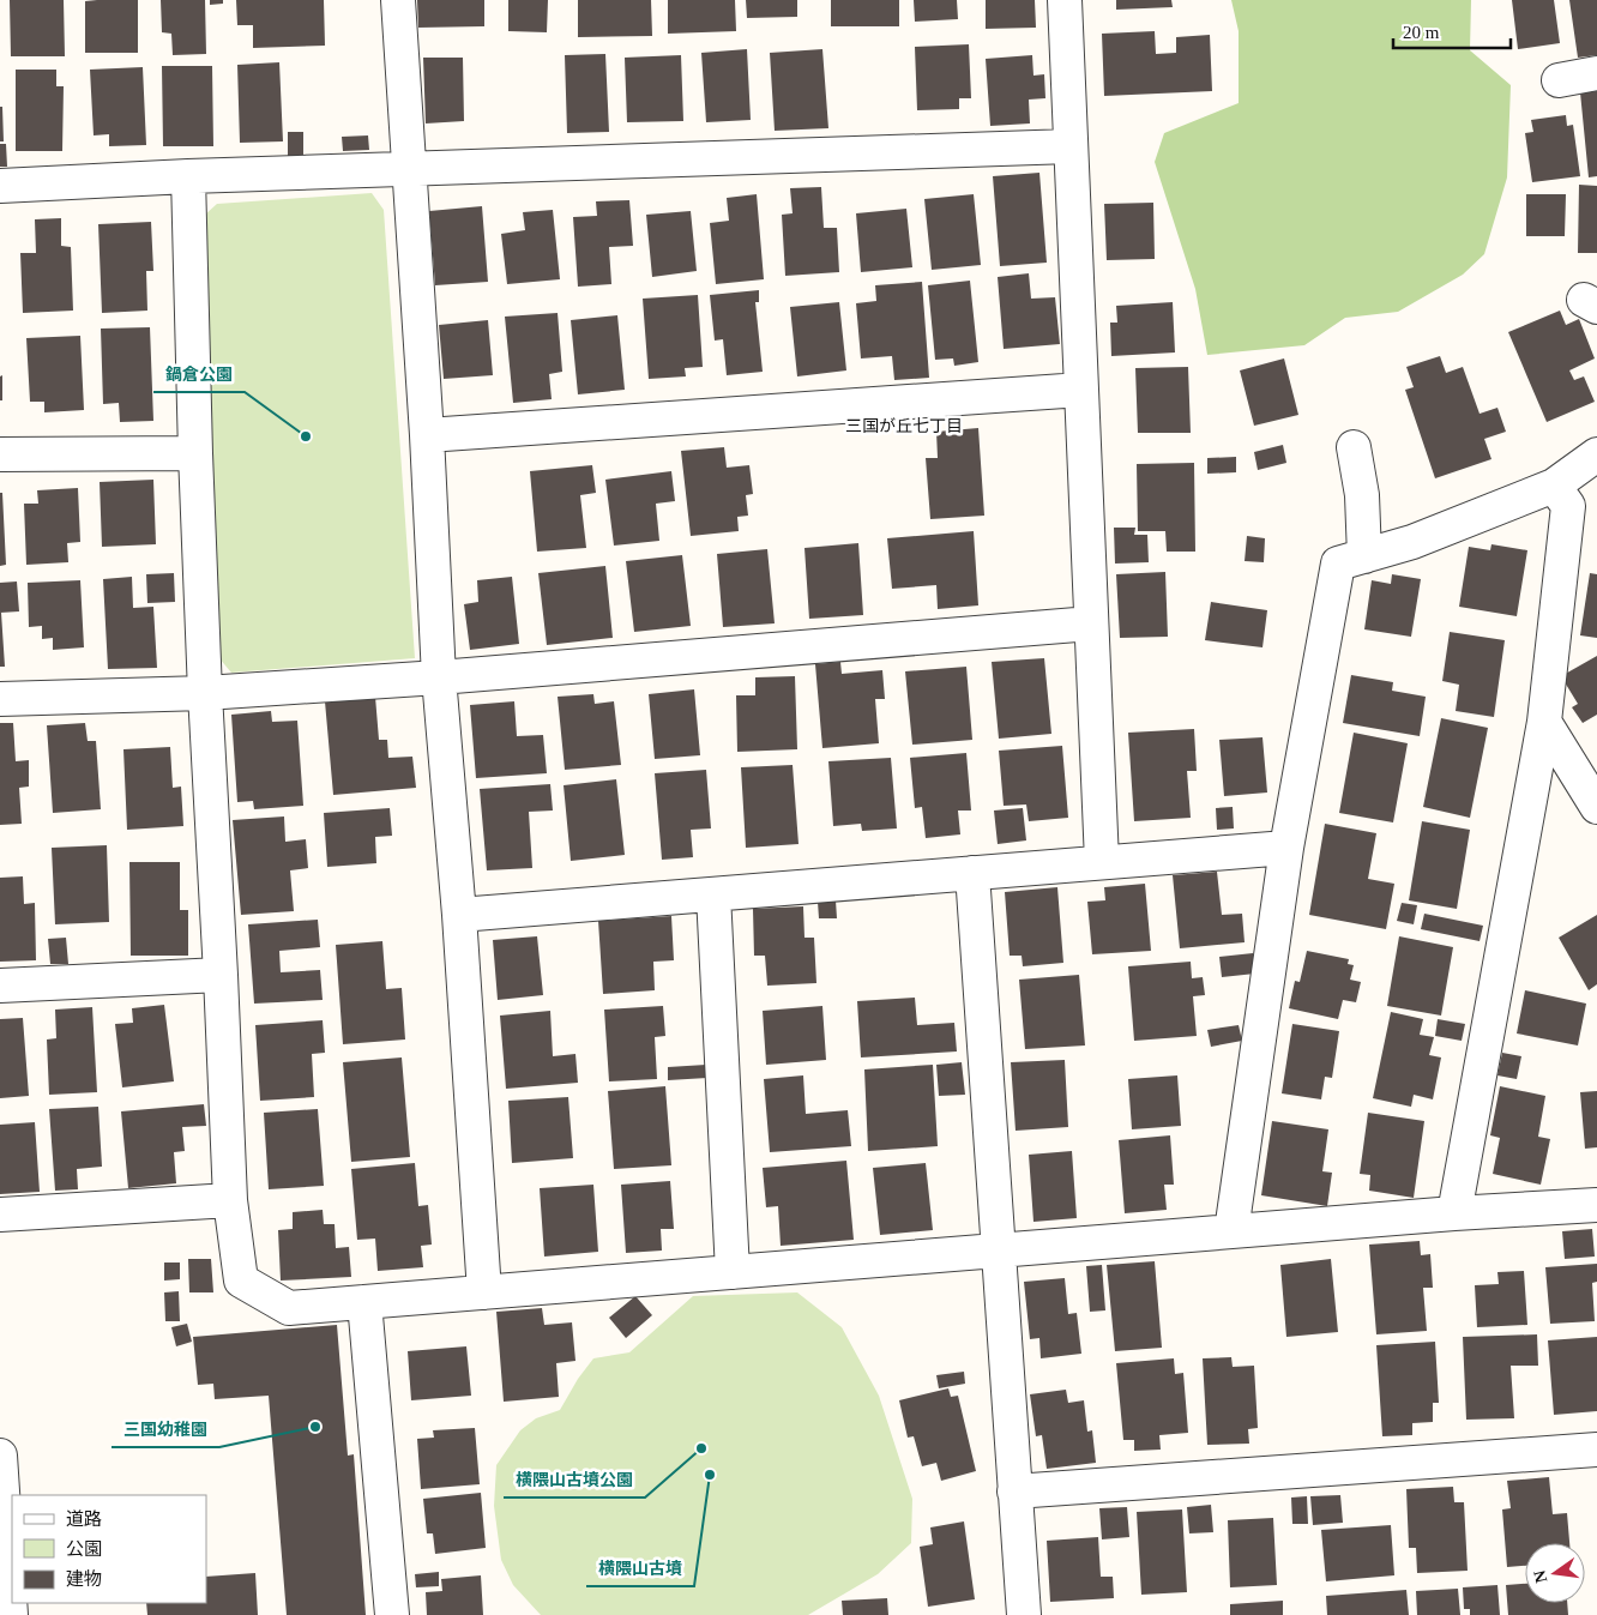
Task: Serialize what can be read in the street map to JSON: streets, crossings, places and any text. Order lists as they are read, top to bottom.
{
  "districts": ["三国が丘七丁目"],
  "places": [
    "鍋倉公園",
    "三国幼稚園",
    "横隈山古墳公園",
    "横隈山古墳"
  ],
  "legend": ["道路", "公園", "建物"],
  "scale_bar": "20 m",
  "north": "left"
}
